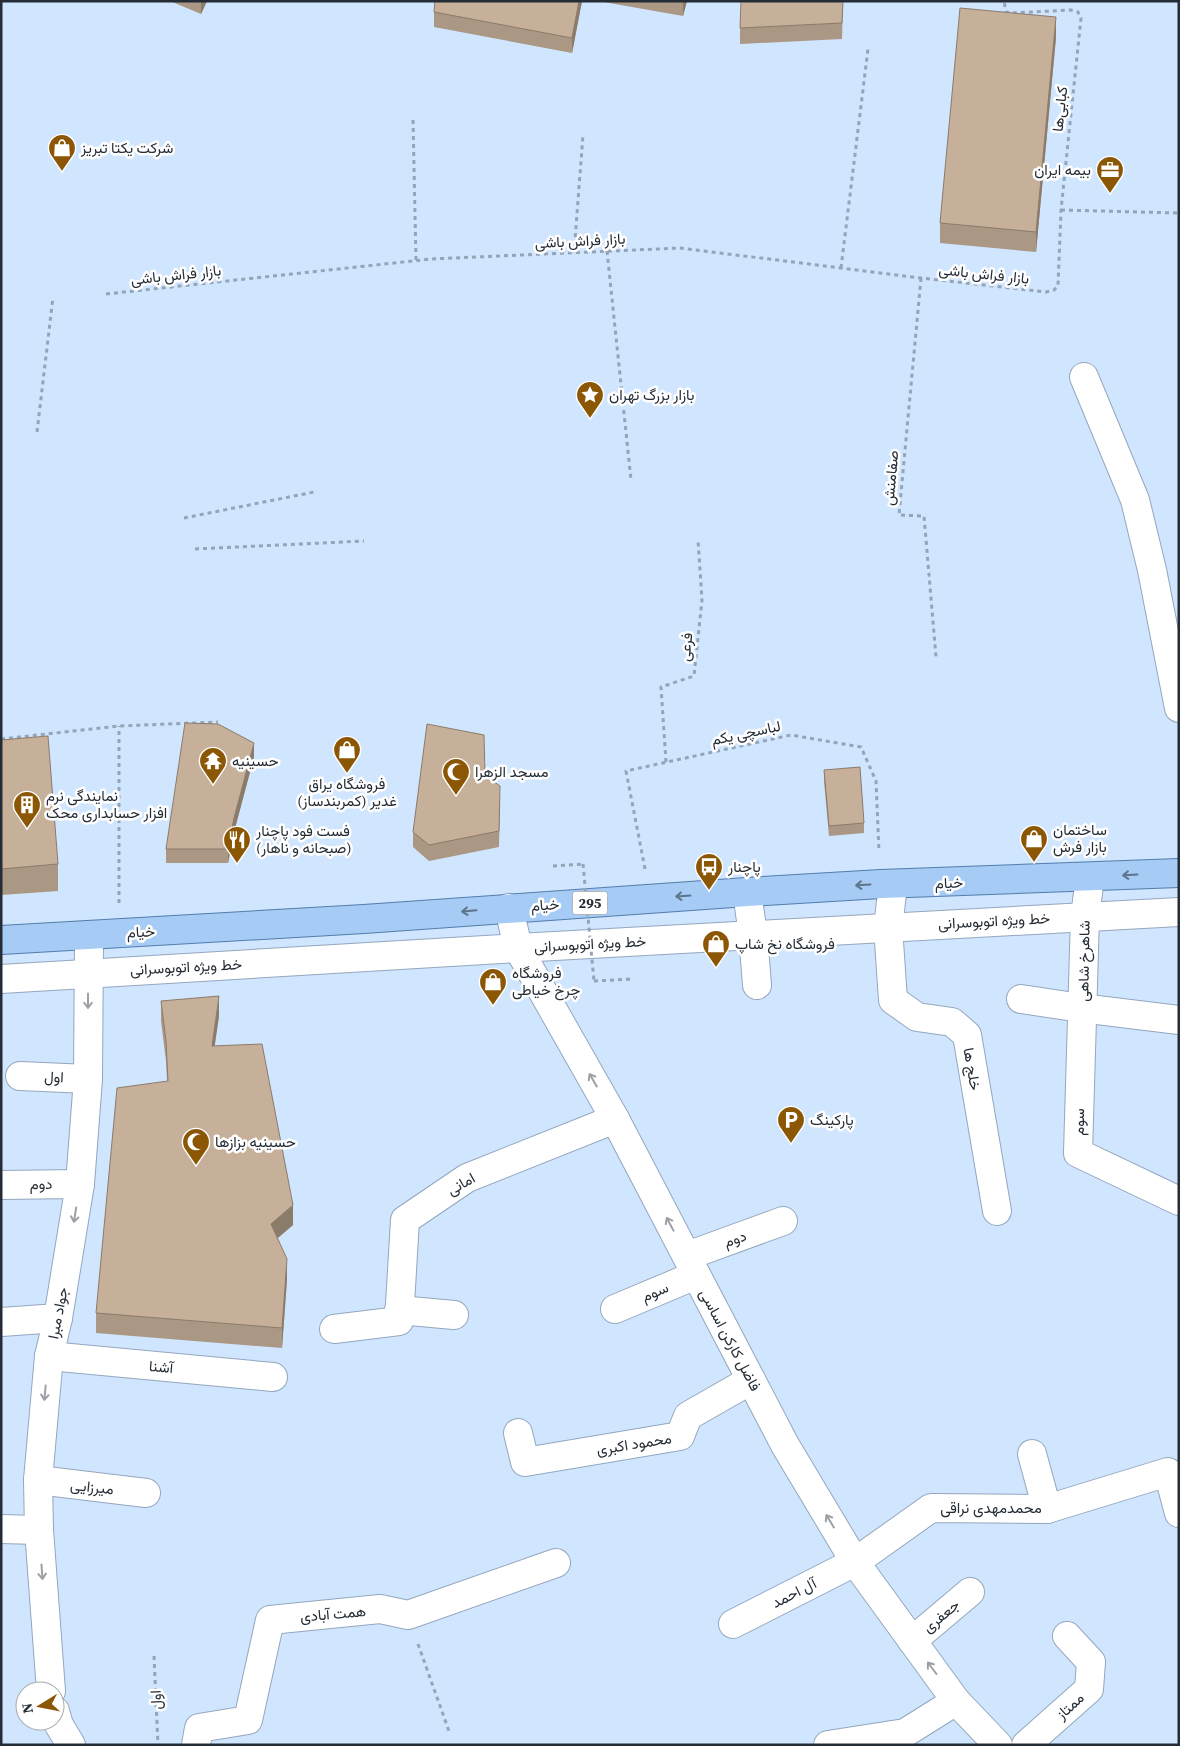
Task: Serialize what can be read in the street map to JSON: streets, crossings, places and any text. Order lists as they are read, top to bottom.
{
  "streets": {
    "main road": ["خیام", "295"],
    "street": [
      "خط ویژه اتوبوسرانی",
      "شاهرخ شاهی",
      "خلج ها",
      "اول",
      "سوم",
      "دوم",
      "امانی",
      "جواد مبرا",
      "فاضل کارکن اساسی",
      "آشنا",
      "محمود اکبری",
      "میرزایی",
      "محمدمهدی نراقی",
      "آل احمد",
      "همت آبادی",
      "جعفری",
      "ممتاز"
    ],
    "path": [
      "کبابی‌ها",
      "بازار فراش باشی",
      "صفامنش",
      "فرعی",
      "لباسچی یکم"
    ]
  },
  "crossings": [
    ["کبابی‌ها", "بازار فراش باشی"],
    ["بازار فراش باشی", "صفامنش"],
    ["فرعی", "لباسچی یکم"],
    ["لباسچی یکم", "خیام"],
    ["لباسچی یکم", "خلج ها"],
    ["خیام", "شاهرخ شاهی"],
    ["خیام", "خلج ها"],
    ["خیام", "جواد مبرا"],
    ["خیام", "فاضل کارکن اساسی"],
    ["خط ویژه اتوبوسرانی", "شاهرخ شاهی"],
    ["خط ویژه اتوبوسرانی", "خلج ها"],
    ["خط ویژه اتوبوسرانی", "جواد مبرا"],
    ["خط ویژه اتوبوسرانی", "فاضل کارکن اساسی"],
    ["شاهرخ شاهی", "سوم"],
    ["اول", "جواد مبرا"],
    ["سوم", "دوم"],
    ["سوم", "فاضل کارکن اساسی"],
    ["دوم", "جواد مبرا"],
    ["دوم", "فاضل کارکن اساسی"],
    ["امانی", "فاضل کارکن اساسی"],
    ["جواد مبرا", "آشنا"],
    ["جواد مبرا", "میرزایی"],
    ["فاضل کارکن اساسی", "محمود اکبری"],
    ["فاضل کارکن اساسی", "محمدمهدی نراقی"],
    ["فاضل کارکن اساسی", "آل احمد"],
    ["فاضل کارکن اساسی", "جعفری"],
    ["محمدمهدی نراقی", "آل احمد"]
  ],
  "one_way": ["خیام", "جواد مبرا", "فاضل کارکن اساسی"],
  "places": {
    "shop": [
      "شرکت یکتا تبریز",
      "فروشگاه یراق غدیر (کمربندساز)",
      "ساختمان بازار فرش",
      "فروشگاه نخ شاپ",
      "فروشگاه چرخ خیاطی"
    ],
    "office": ["بیمه ایران"],
    "place": ["بازار بزرگ تهران"],
    "temple": ["حسینیه"],
    "mosque": ["مسجد الزهرا", "حسینیه بزازها"],
    "building": ["نمایندگی نرم افزار حسابداری محک"],
    "restaurant": ["فست فود پاچنار (صبحانه و ناهار)"],
    "bus stop": ["پاچنار"],
    "parking": ["پارکینگ"]
  },
  "north": "left"
}
